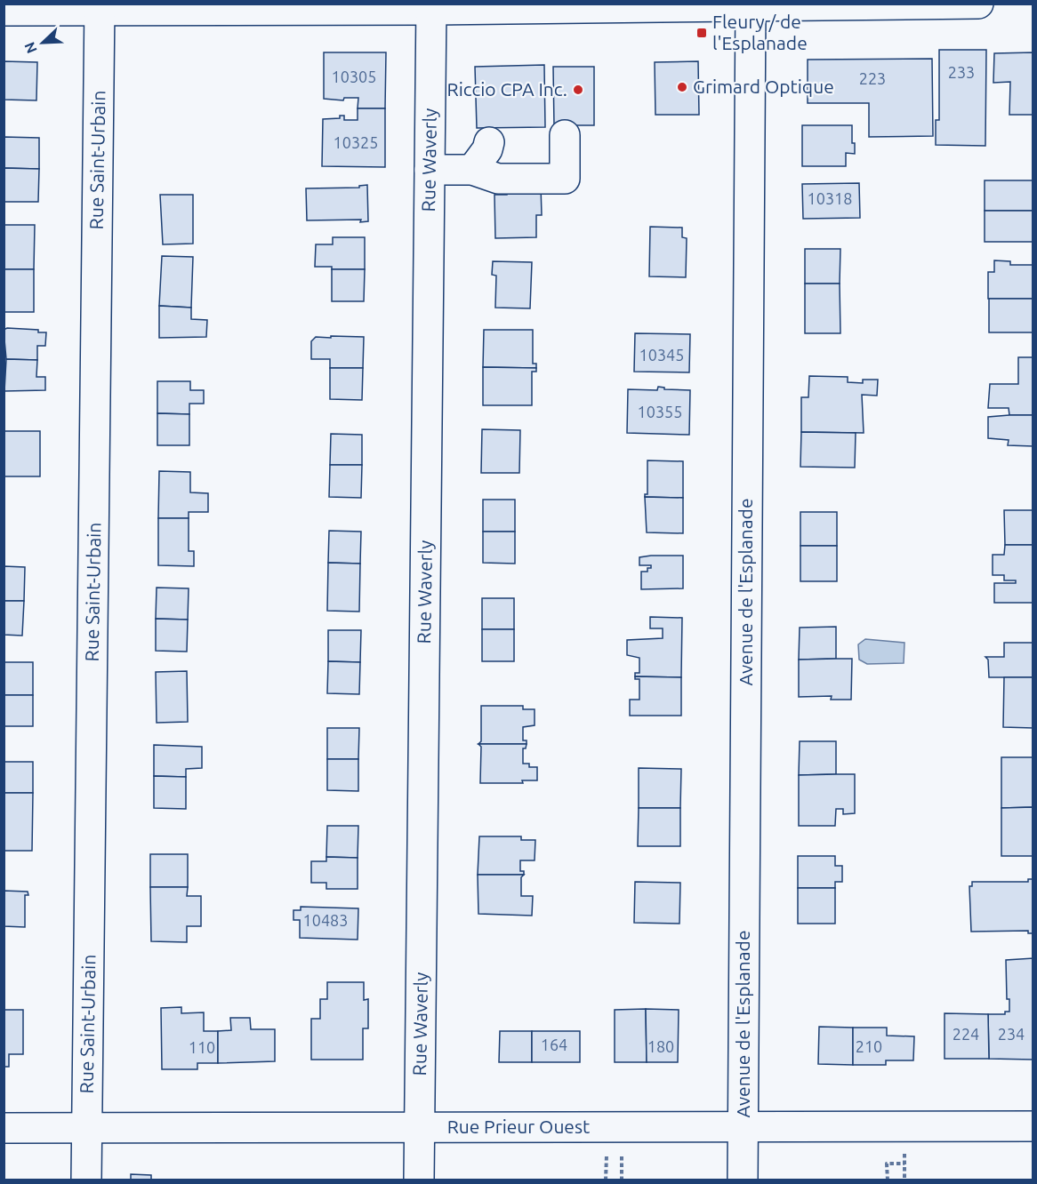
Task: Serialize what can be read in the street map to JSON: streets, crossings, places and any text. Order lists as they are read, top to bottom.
{
  "streets": {
    "street": [
      "Rue Saint-Urbain",
      "Rue Waverly",
      "Avenue de l'Esplanade",
      "Rue Prieur Ouest"
    ]
  },
  "crossings": [
    ["Rue Saint-Urbain", "Rue Prieur Ouest"],
    ["Rue Waverly", "Rue Prieur Ouest"],
    ["Avenue de l'Esplanade", "Rue Prieur Ouest"]
  ],
  "places": {
    "transit": ["Fleury / de l'Esplanade"],
    "other": ["Grimard Optique", "Riccio CPA Inc."]
  },
  "house_numbers": [
    "233",
    "10305",
    "223",
    "10325",
    "10318",
    "10345",
    "10355",
    "10483",
    "224",
    "234",
    "164",
    "180",
    "210",
    "110"
  ],
  "north": "bottom left"
}
